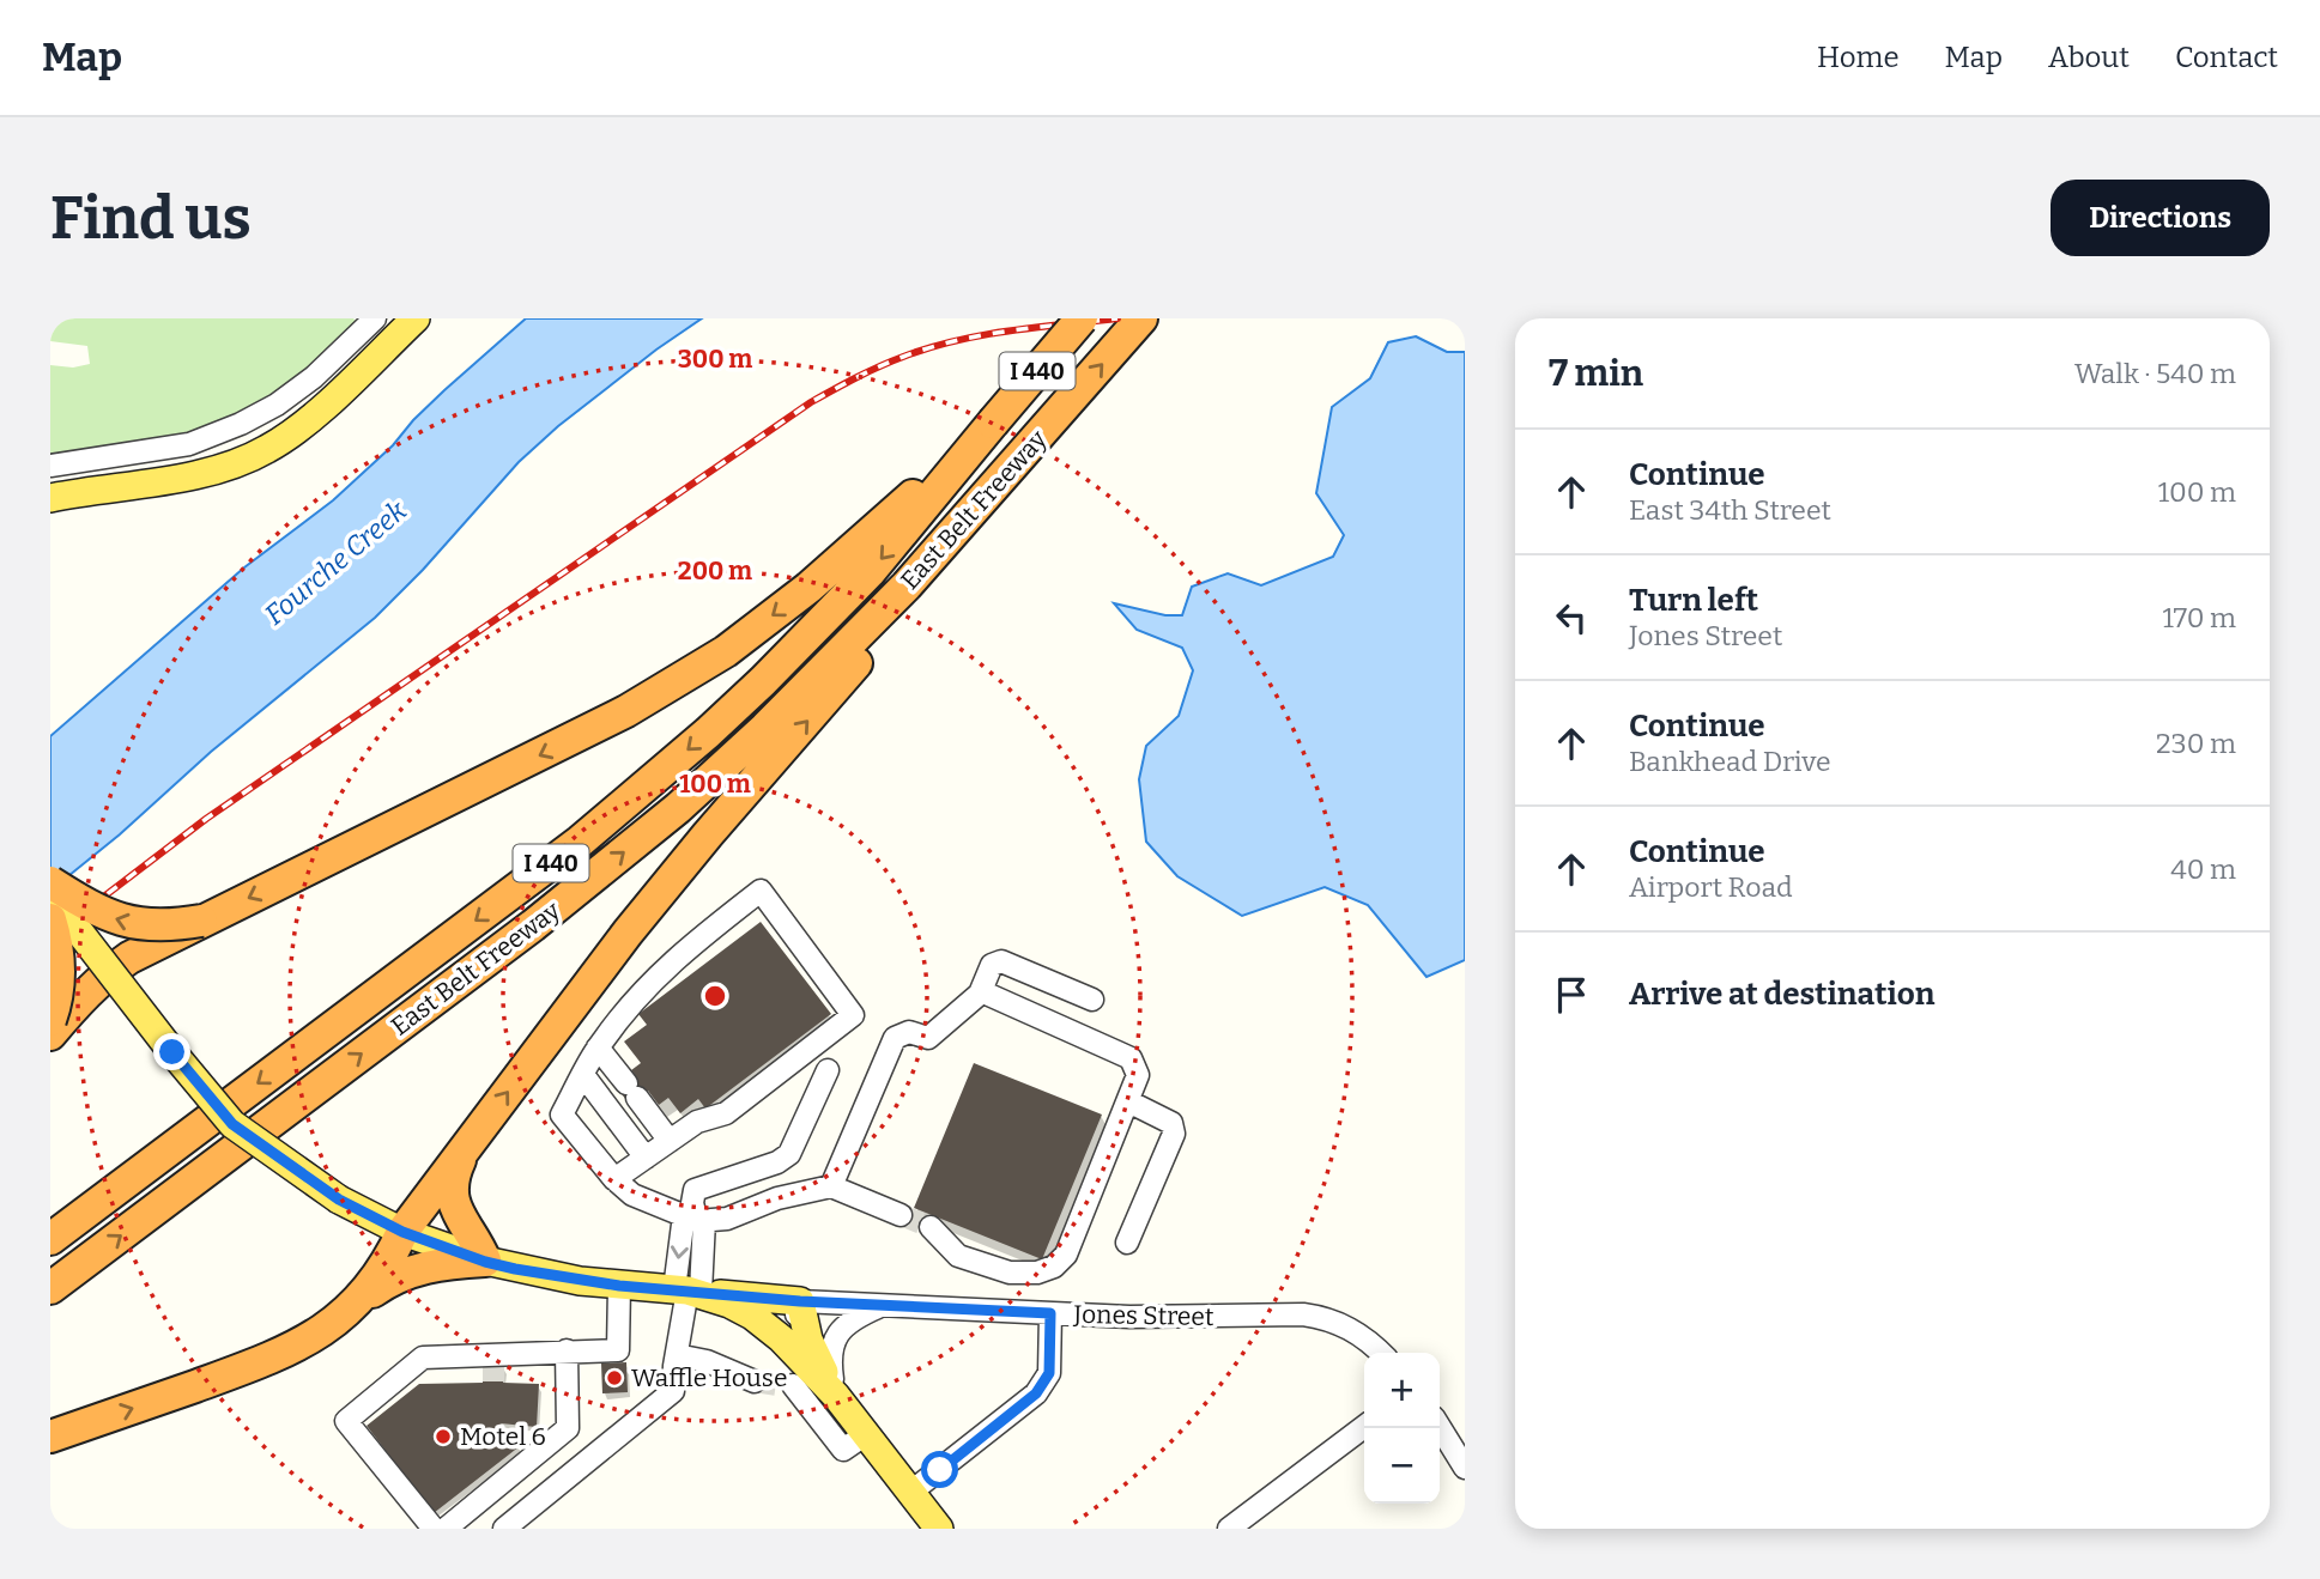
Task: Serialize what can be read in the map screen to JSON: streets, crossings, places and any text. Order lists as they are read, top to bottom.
{
  "streets": {
    "highway": ["I 440", "East Belt Freeway"],
    "main road": ["Jones Street"]
  },
  "water": ["Fourche Creek"],
  "places": ["Waffle House", "Motel 6"],
  "page": {
    "header": "Map",
    "nav": [
      "Home",
      "Map",
      "About",
      "Contact"
    ],
    "buttons": "Directions",
    "title": "Find us",
    "heading": ["7 min", "Walk · 540 m"],
    "list": [
      ["Continue", "East 34th Street", "100 m"],
      ["Turn left", "Jones Street", "170 m"],
      ["Continue", "Bankhead Drive", "230 m"],
      ["Continue", "Airport Road", "40 m"],
      "Arrive at destination"
    ],
    "map_buttons": ["+", "−"]
  },
  "rings": ["300 m", "200 m", "100 m"]
}
